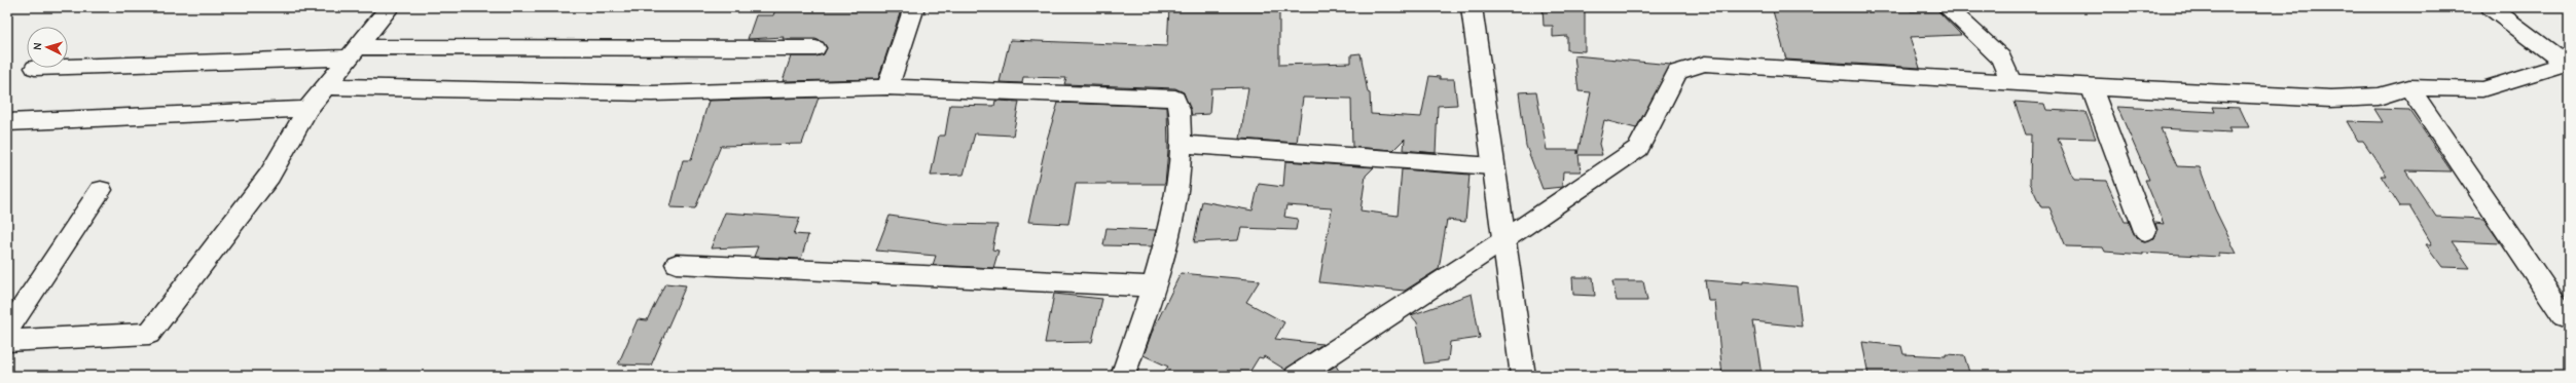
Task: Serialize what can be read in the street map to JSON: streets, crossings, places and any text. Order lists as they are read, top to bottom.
{
  "north": "left"
}
